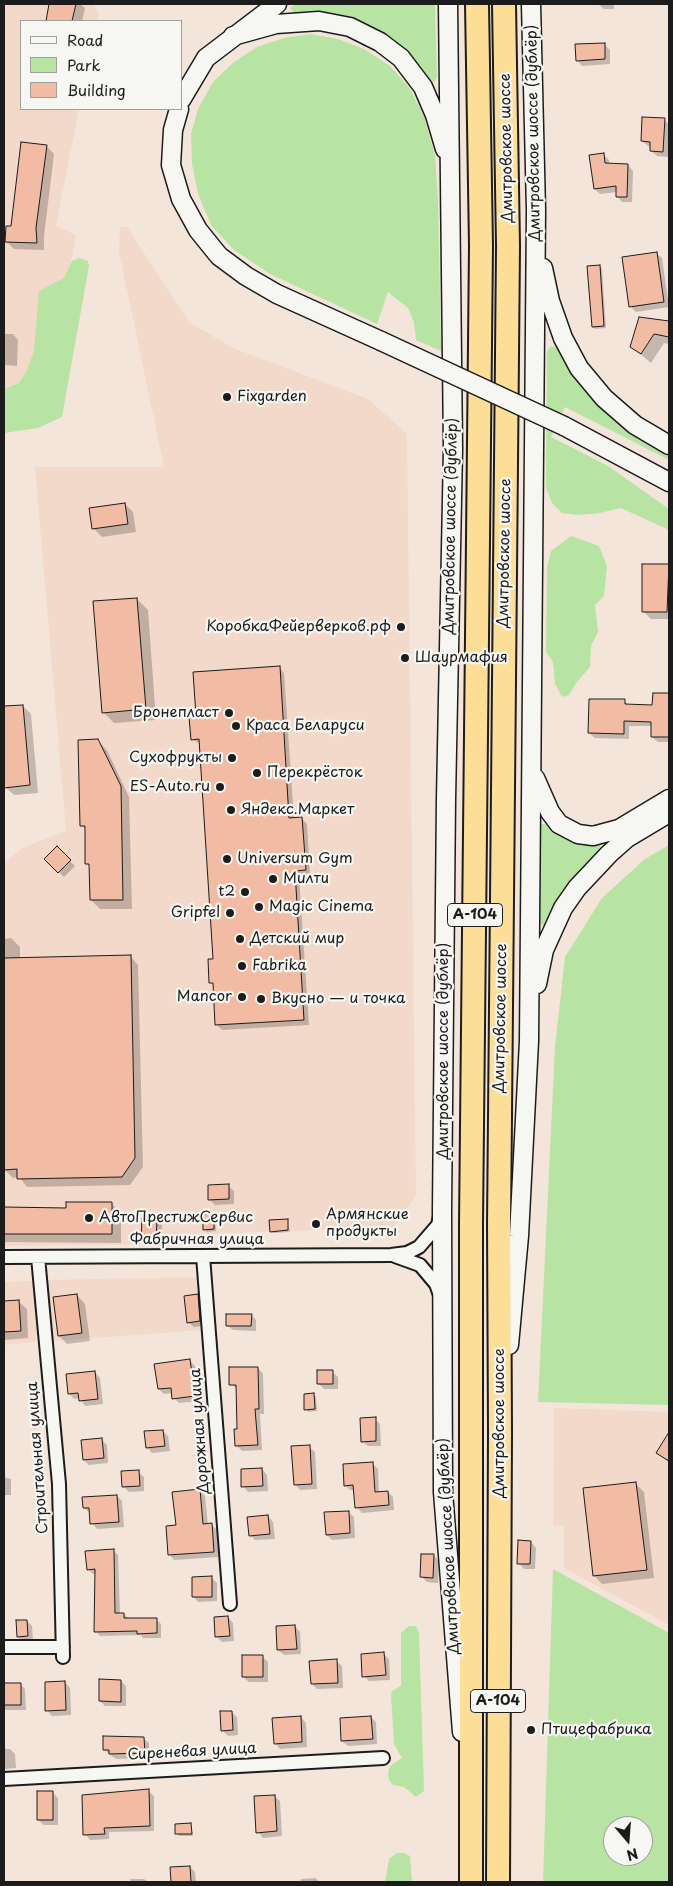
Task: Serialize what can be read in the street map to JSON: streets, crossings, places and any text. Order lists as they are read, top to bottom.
{
  "streets": {
    "highway": ["Дмитровское шоссе", "А-104"],
    "main road": ["Дмитровское шоссе (дублёр)"],
    "street": [
      "Фабричная улица",
      "Дорожная улица",
      "Строительная улица",
      "Сиреневая улица"
    ]
  },
  "crossings": [
    ["Дмитровское шоссе (дублёр)", "Дмитровское шоссе"],
    ["Дмитровское шоссе (дублёр)", "Фабричная улица"],
    ["Фабричная улица", "Дорожная улица"],
    ["Фабричная улица", "Строительная улица"]
  ],
  "places": [
    "Fixgarden",
    "КоробкаФейерверков.рф",
    "Шаурмафия",
    "Бронепласт",
    "Краса Беларуси",
    "Сухофрукты",
    "Перекрёсток",
    "ES-Auto.ru",
    "Яндекс.Маркет",
    "Universum Gym",
    "Милти",
    "t2",
    "Magic Cinema",
    "Gripfel",
    "Детский мир",
    "Fabrika",
    "Mancor",
    "Вкусно — и точка",
    "АвтоПрестижСервис",
    "Армянские продукты",
    "Птицефабрика"
  ],
  "legend": ["Road", "Park", "Building"],
  "north": "bottom"
}
